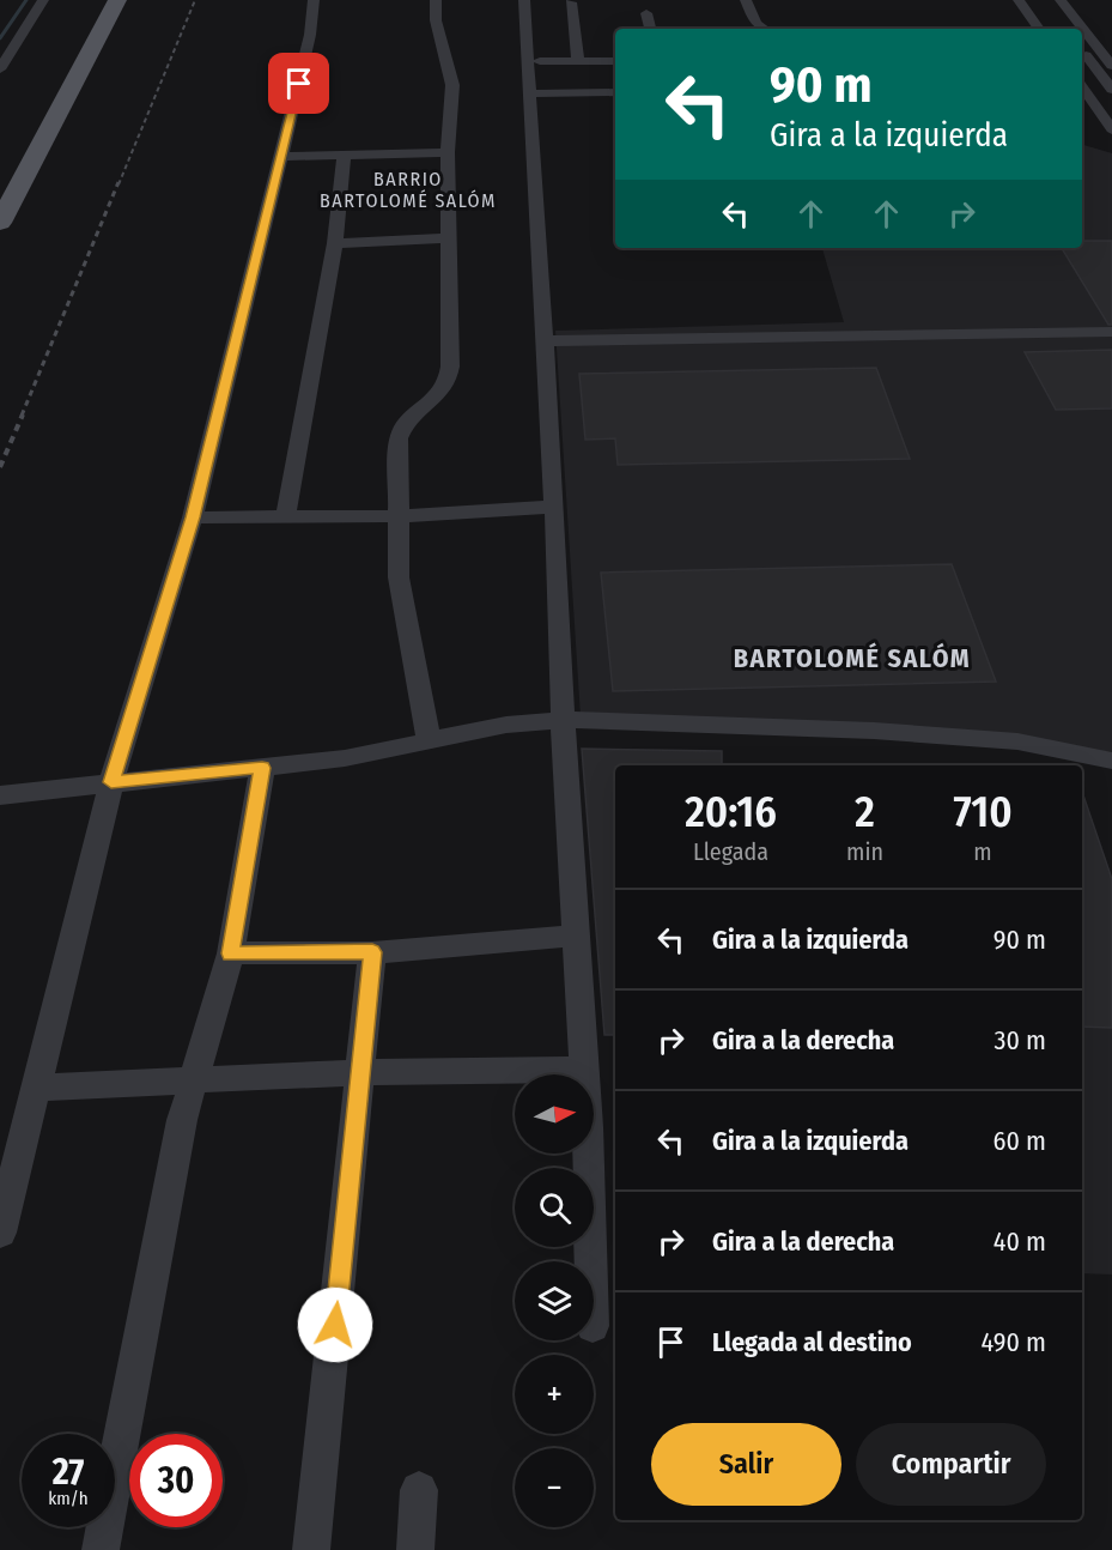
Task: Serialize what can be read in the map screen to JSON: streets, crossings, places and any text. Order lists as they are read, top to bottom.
{
  "districts": ["BARRIO BARTOLOMÉ SALÓM", "BARTOLOMÉ SALÓM"],
  "north": "right",
  "page": {
    "turn": ["90 m", "Gira a la izquierda"],
    "eta": [
      "20:16",
      "Llegada",
      "2",
      "min",
      "710",
      "m"
    ],
    "list": [
      {
        "name": "Gira a la izquierda",
        "value": "90 m"
      },
      {
        "name": "Gira a la derecha",
        "value": "30 m"
      },
      {
        "name": "Gira a la izquierda",
        "value": "60 m"
      },
      {
        "name": "Gira a la derecha",
        "value": "40 m"
      },
      {
        "name": "Llegada al destino",
        "value": "490 m"
      }
    ],
    "map_buttons": ["+", "−"],
    "buttons": ["Salir", "Compartir"],
    "speed": "27 km/h",
    "limit": "30"
  }
}
